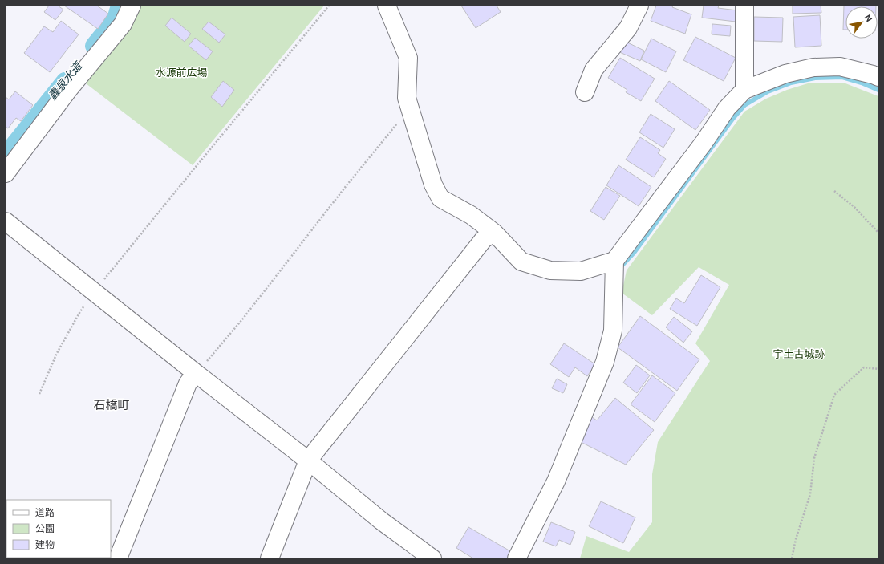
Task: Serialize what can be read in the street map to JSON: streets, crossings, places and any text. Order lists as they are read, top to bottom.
{
  "districts": ["石橋町"],
  "water": ["轟泉水道"],
  "parks": ["水源前広場", "宇土古城跡"],
  "legend": ["道路", "公園", "建物"],
  "north": "top right"
}
